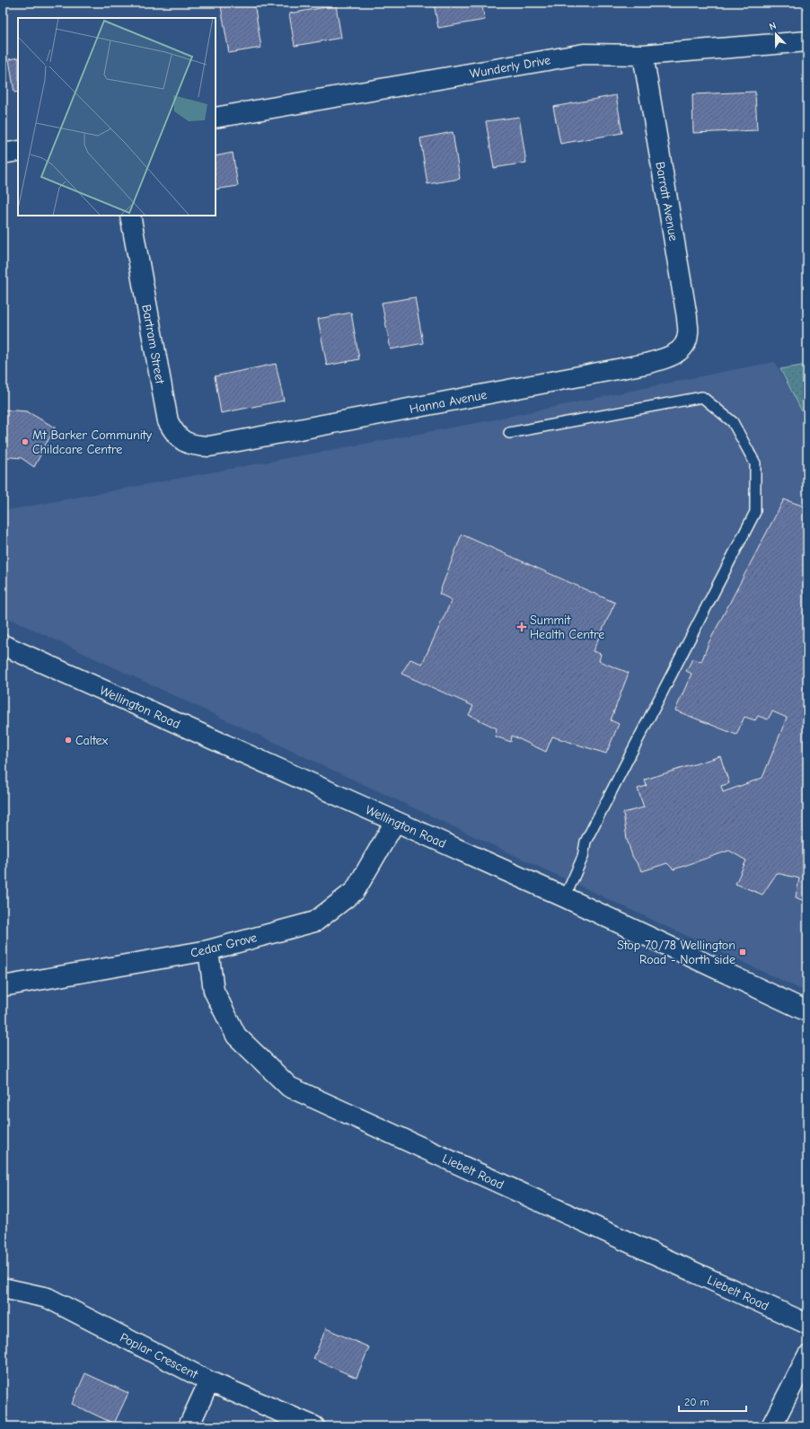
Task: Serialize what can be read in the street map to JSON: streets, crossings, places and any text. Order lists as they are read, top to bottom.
{
  "streets": {
    "street": [
      "Wunderly Drive",
      "Barratt Avenue",
      "Bartram Street",
      "Hanna Avenue",
      "Wellington Road",
      "Cedar Grove",
      "Liebelt Road",
      "Poplar Crescent"
    ]
  },
  "crossings": [
    ["Wunderly Drive", "Barratt Avenue"],
    ["Barratt Avenue", "Hanna Avenue"],
    ["Bartram Street", "Hanna Avenue"],
    ["Wellington Road", "Cedar Grove"],
    ["Cedar Grove", "Liebelt Road"]
  ],
  "places": {
    "other": ["Mt Barker Community Childcare Centre", "Caltex"],
    "health": ["Summit Health Centre"],
    "transit": ["Stop 70/78 Wellington Road - North side"]
  },
  "scale_bar": "20 m",
  "north": "top"
}
